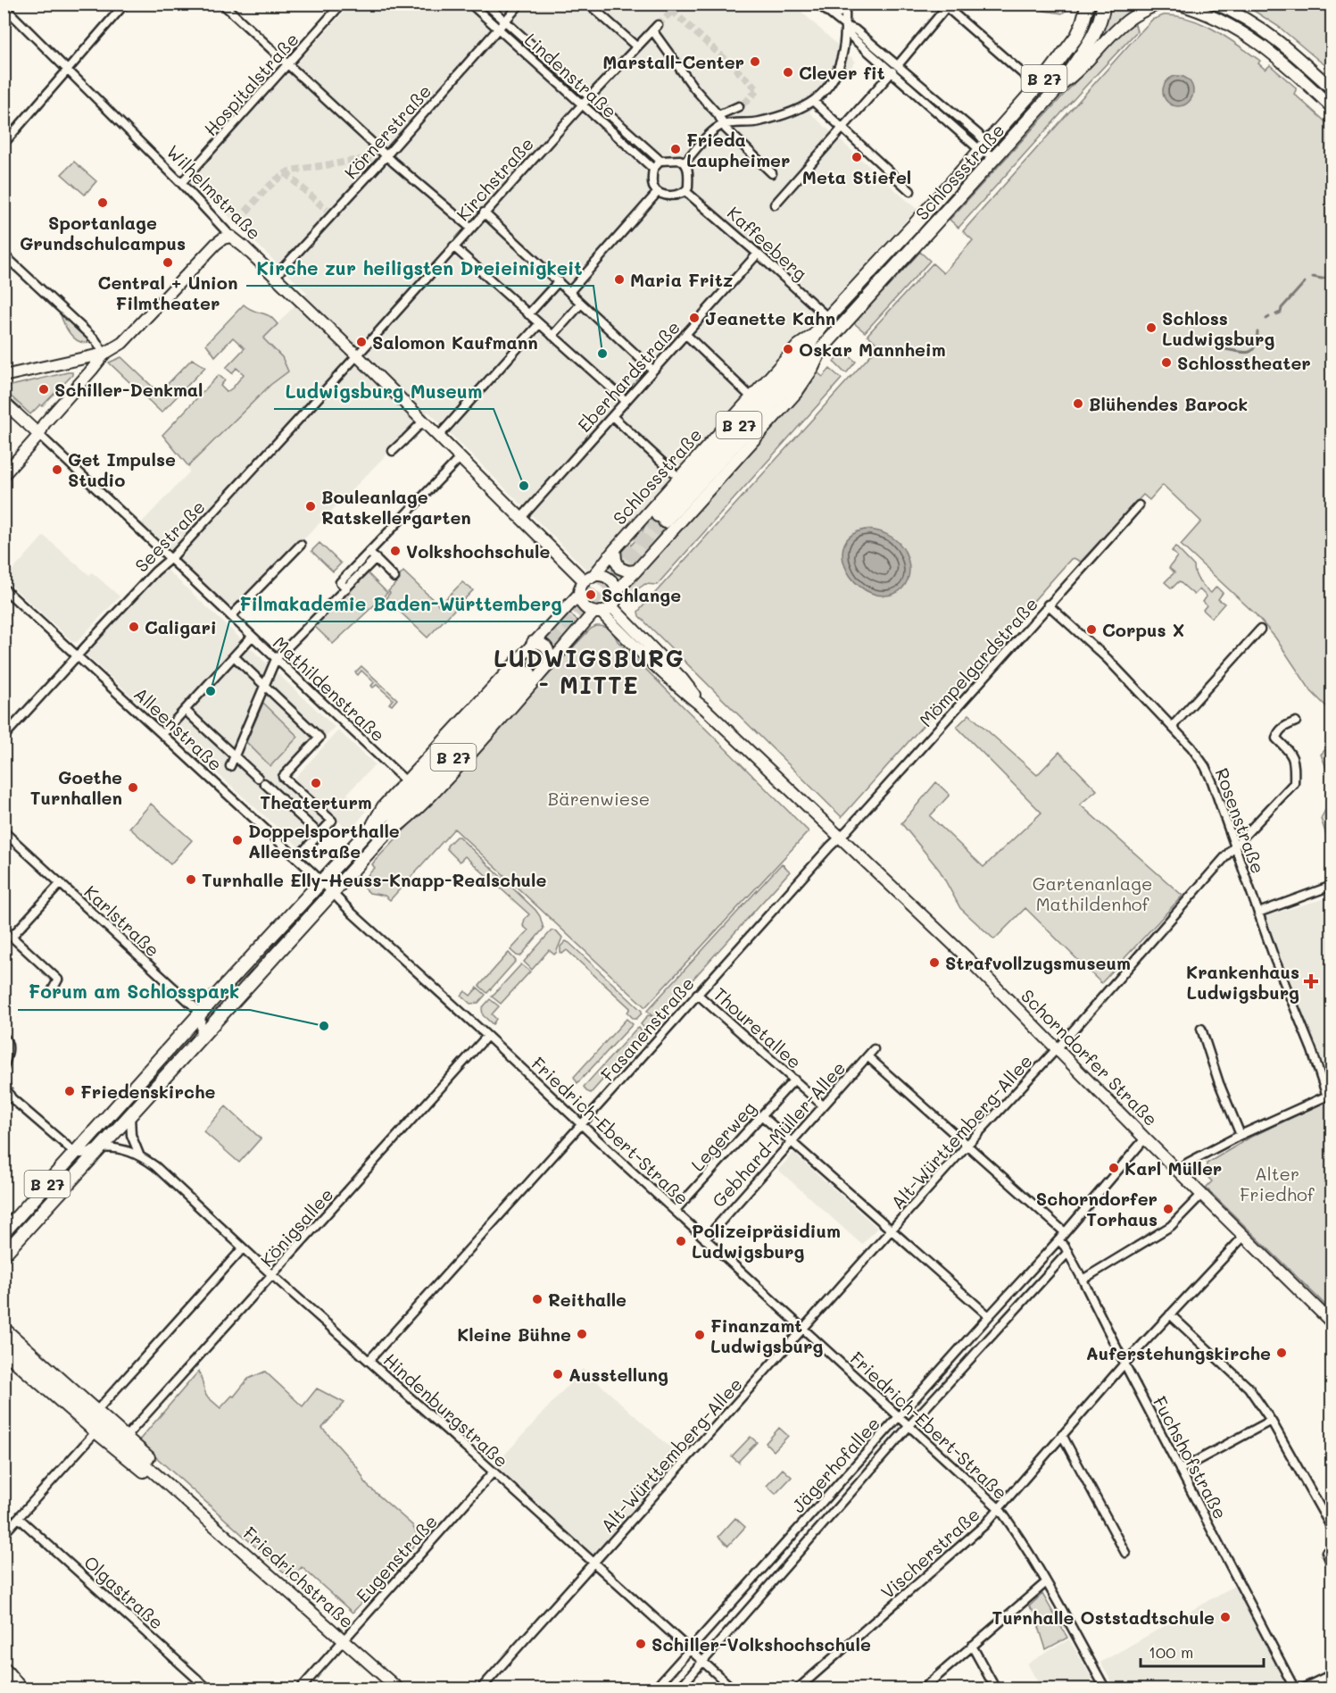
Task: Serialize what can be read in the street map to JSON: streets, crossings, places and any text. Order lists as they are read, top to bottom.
{
  "streets": {
    "main road": [
      "B 27",
      "Schlossstraße",
      "Wilhelmstraße",
      "Schorndorfer Straße",
      "Friedrichstraße"
    ],
    "street": [
      "Lindenstraße",
      "Hospitalstraße",
      "Körnerstraße",
      "Kirchstraße",
      "Kaffeeberg",
      "Eberhardstraße",
      "Seestraße",
      "Mömpelgardstraße",
      "Mathildenstraße",
      "Alleenstraße",
      "Rosenstraße",
      "Karlstraße",
      "Thouretallee",
      "Fasanenstraße",
      "Friedrich-Ebert-Straße",
      "Alt-Württemberg-Allee",
      "Gebhard-Müller-Allee",
      "Legerweg",
      "Königsallee",
      "Hindenburgstraße",
      "Fuchshofstraße",
      "Jägerhofallee",
      "Vischerstraße",
      "Eugenstraße",
      "Olgastraße"
    ]
  },
  "crossings": [
    ["Lindenstraße", "Körnerstraße"],
    ["Lindenstraße", "Kirchstraße"],
    ["Lindenstraße", "Kaffeeberg"],
    ["B 27", "Alleenstraße"],
    ["B 27", "Karlstraße"],
    ["B 27", "Friedrich-Ebert-Straße"],
    ["B 27", "Hindenburgstraße"],
    ["Hospitalstraße", "Wilhelmstraße"],
    ["Körnerstraße", "Wilhelmstraße"],
    ["Schlossstraße", "Wilhelmstraße"],
    ["Schlossstraße", "Kaffeeberg"],
    ["Schlossstraße", "Schorndorfer Straße"],
    ["Kirchstraße", "Wilhelmstraße"],
    ["Kirchstraße", "Seestraße"],
    ["Wilhelmstraße", "Eberhardstraße"],
    ["Wilhelmstraße", "Seestraße"],
    ["Wilhelmstraße", "Schorndorfer Straße"],
    ["Kaffeeberg", "Eberhardstraße"],
    ["Seestraße", "Mathildenstraße"],
    ["Seestraße", "Alleenstraße"],
    ["Mömpelgardstraße", "Rosenstraße"],
    ["Mömpelgardstraße", "Fasanenstraße"],
    ["Mömpelgardstraße", "Schorndorfer Straße"],
    ["Alleenstraße", "Friedrich-Ebert-Straße"],
    ["Rosenstraße", "Alt-Württemberg-Allee"],
    ["Thouretallee", "Fasanenstraße"],
    ["Thouretallee", "Gebhard-Müller-Allee"],
    ["Thouretallee", "Legerweg"],
    ["Fasanenstraße", "Schorndorfer Straße"],
    ["Fasanenstraße", "Friedrich-Ebert-Straße"],
    ["Fasanenstraße", "Hindenburgstraße"],
    ["Schorndorfer Straße", "Alt-Württemberg-Allee"],
    ["Schorndorfer Straße", "Jägerhofallee"],
    ["Schorndorfer Straße", "Vischerstraße"],
    ["Friedrich-Ebert-Straße", "Alt-Württemberg-Allee"],
    ["Friedrich-Ebert-Straße", "Gebhard-Müller-Allee"],
    ["Friedrich-Ebert-Straße", "Legerweg"],
    ["Friedrich-Ebert-Straße", "Königsallee"],
    ["Friedrich-Ebert-Straße", "Jägerhofallee"],
    ["Friedrich-Ebert-Straße", "Vischerstraße"],
    ["Alt-Württemberg-Allee", "Hindenburgstraße"],
    ["Königsallee", "Hindenburgstraße"],
    ["Königsallee", "Friedrichstraße"],
    ["Hindenburgstraße", "Jägerhofallee"],
    ["Hindenburgstraße", "Eugenstraße"],
    ["Fuchshofstraße", "Jägerhofallee"],
    ["Fuchshofstraße", "Vischerstraße"],
    ["Eugenstraße", "Friedrichstraße"]
  ],
  "districts": ["LUDWIGSBURG - MITTE"],
  "parks": ["Bärenwiese", "Gartenanlage Mathildenhof", "Alter Friedhof"],
  "places": {
    "other": [
      "Marstall-Center",
      "Clever fit",
      "Frieda Laupheimer",
      "Meta Stiefel",
      "Sportanlage Grundschulcampus",
      "Central + Union Filmtheater",
      "Maria Fritz",
      "Jeanette Kahn",
      "Schloss Ludwigsburg",
      "Salomon Kaufmann",
      "Oskar Mannheim",
      "Kirche zur heiligsten Dreieinigkeit",
      "Schlosstheater",
      "Schiller-Denkmal",
      "Blühendes Barock",
      "Get Impulse Studio",
      "Ludwigsburg Museum",
      "Bouleanlage Ratskellergarten",
      "Volkshochschule",
      "Schlange",
      "Caligari",
      "Corpus X",
      "Filmakademie Baden-Württemberg",
      "Theaterturm",
      "Goethe Turnhallen",
      "Doppelsporthalle Alleenstraße",
      "Turnhalle Elly-Heuss-Knapp-Realschule",
      "Strafvollzugsmuseum",
      "Forum am Schlosspark",
      "Friedenskirche",
      "Karl Müller",
      "Schorndorfer Torhaus",
      "Polizeipräsidium Ludwigsburg",
      "Reithalle",
      "Kleine Bühne",
      "Finanzamt Ludwigsburg",
      "Auferstehungskirche",
      "Ausstellung",
      "Turnhalle Oststadtschule",
      "Schiller-Volkshochschule"
    ],
    "health": ["Krankenhaus Ludwigsburg"]
  },
  "scale_bar": "100 m"
}
